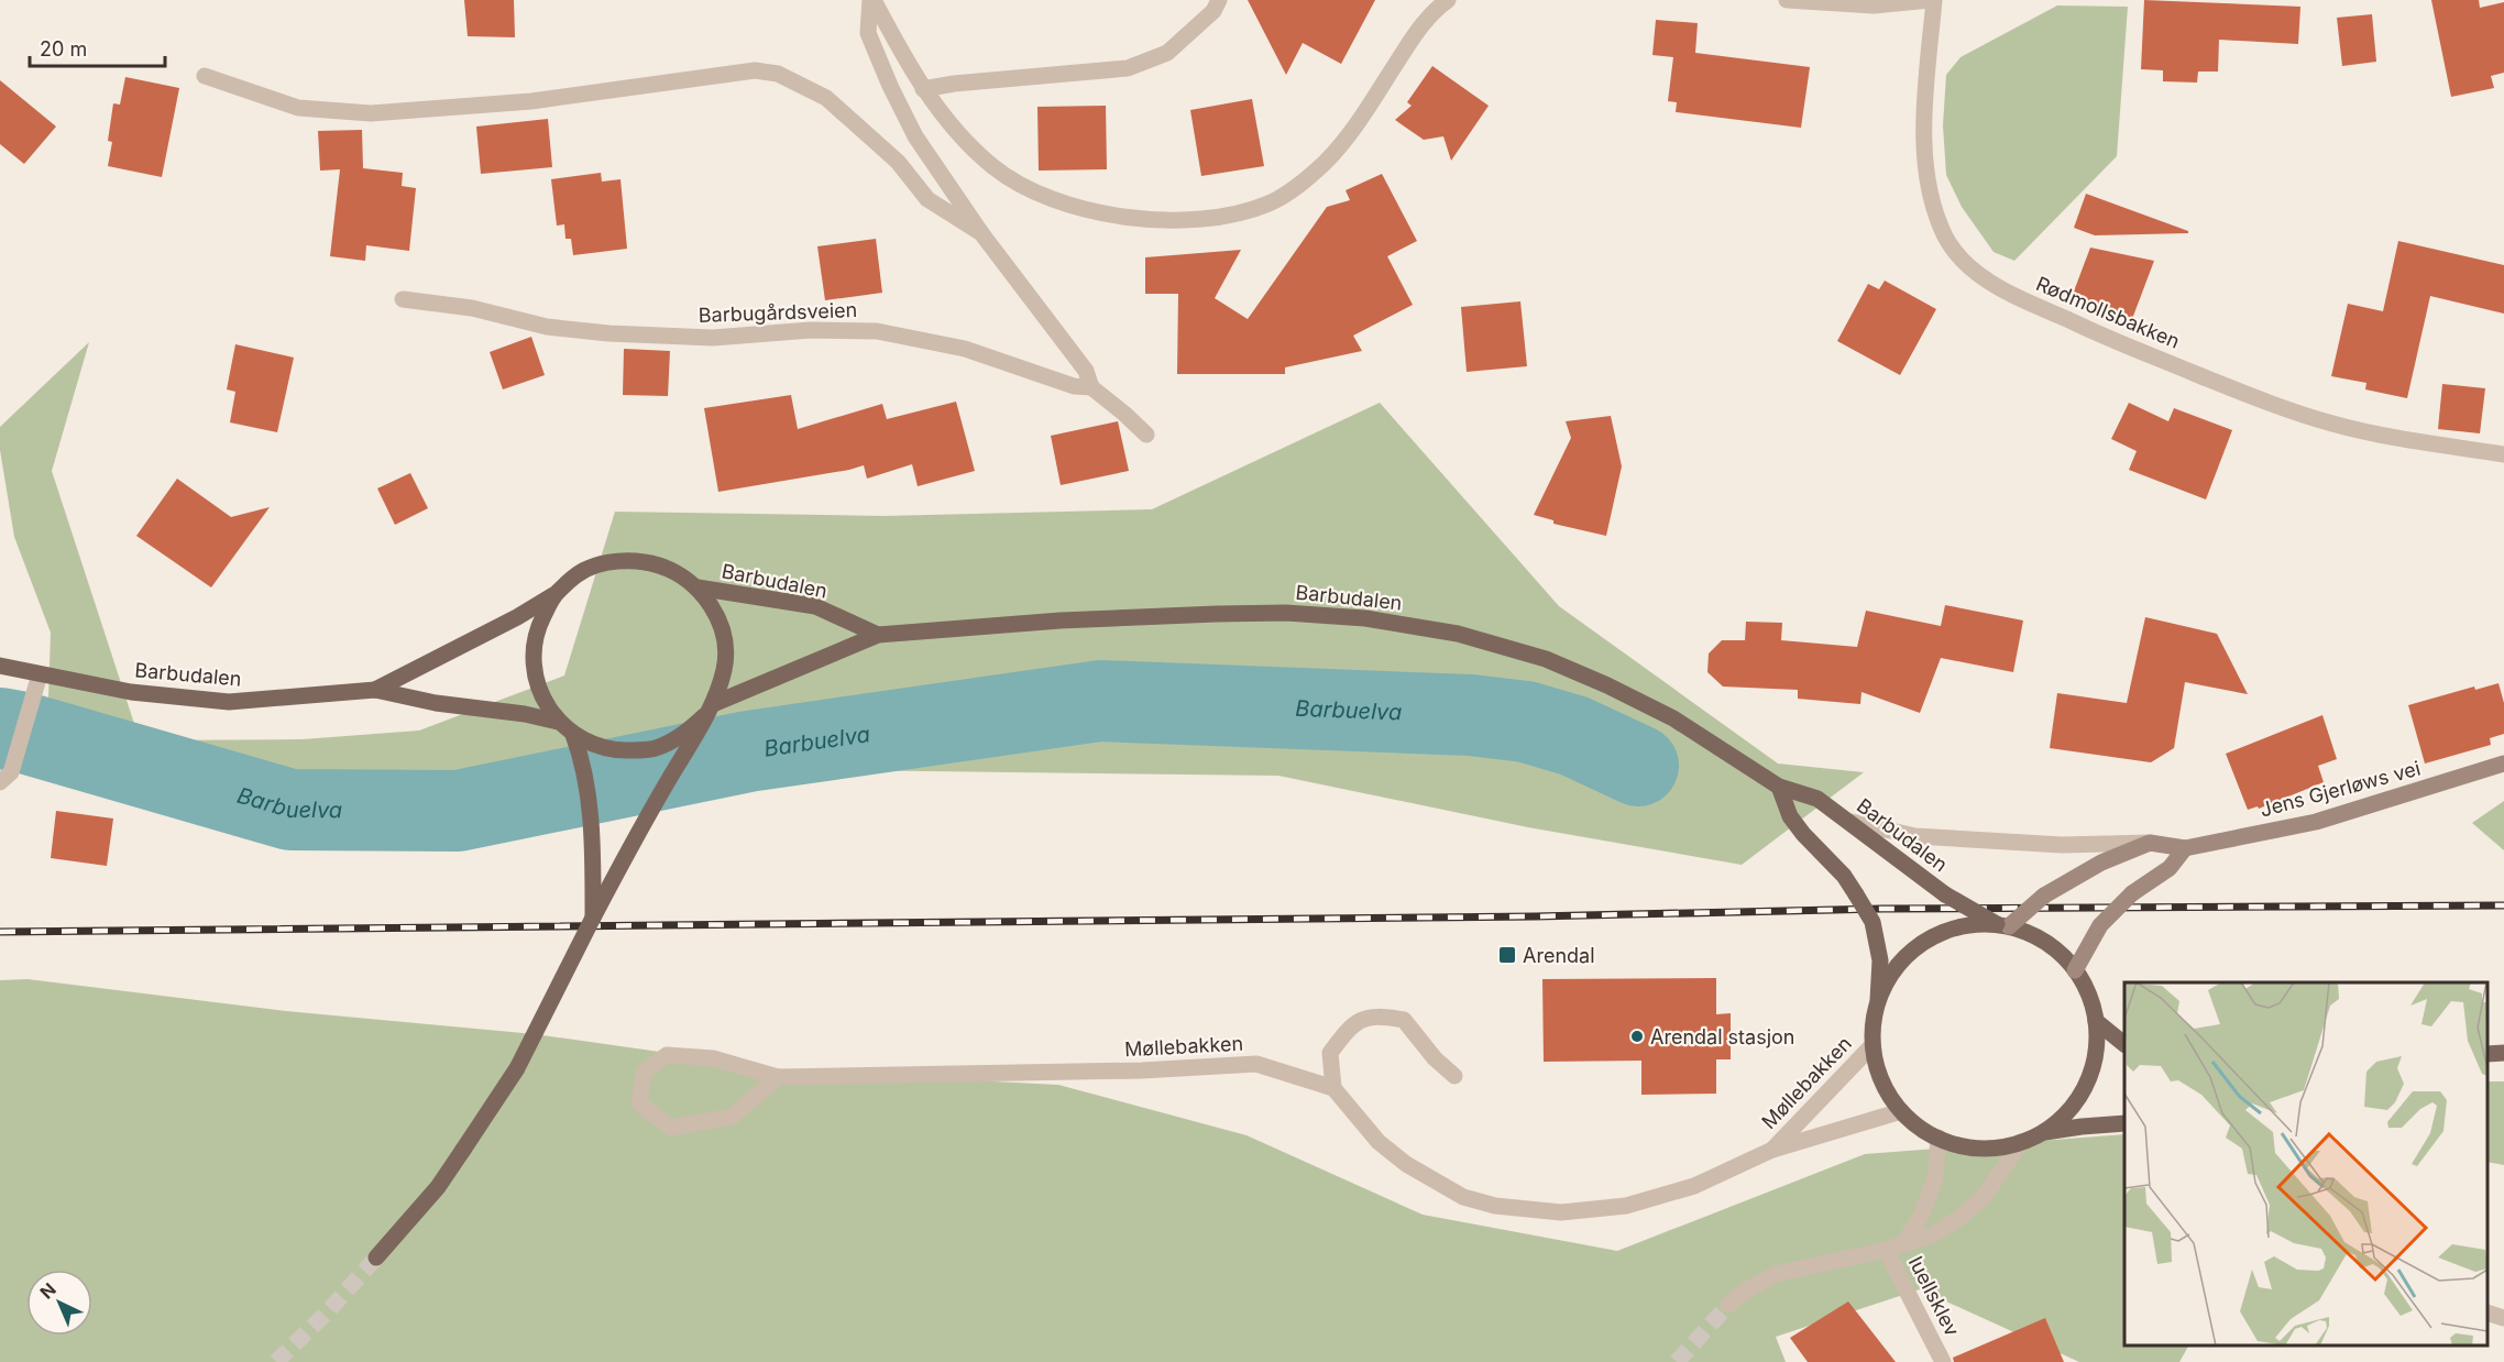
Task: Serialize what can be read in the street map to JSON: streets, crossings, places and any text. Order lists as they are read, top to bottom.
{
  "streets": {
    "main road": ["Barbudalen", "Jens Gjerløws vei"],
    "street": [
      "Barbugårdsveien",
      "Rødmollsbakken",
      "Møllebakken",
      "Iuellsklev"
    ]
  },
  "crossings": [
    ["Barbudalen", "Møllebakken"]
  ],
  "water": ["Barbuelva"],
  "places": {
    "transit": ["Arendal"],
    "other": ["Arendal stasjon"]
  },
  "scale_bar": "20 m",
  "north": "top left"
}
